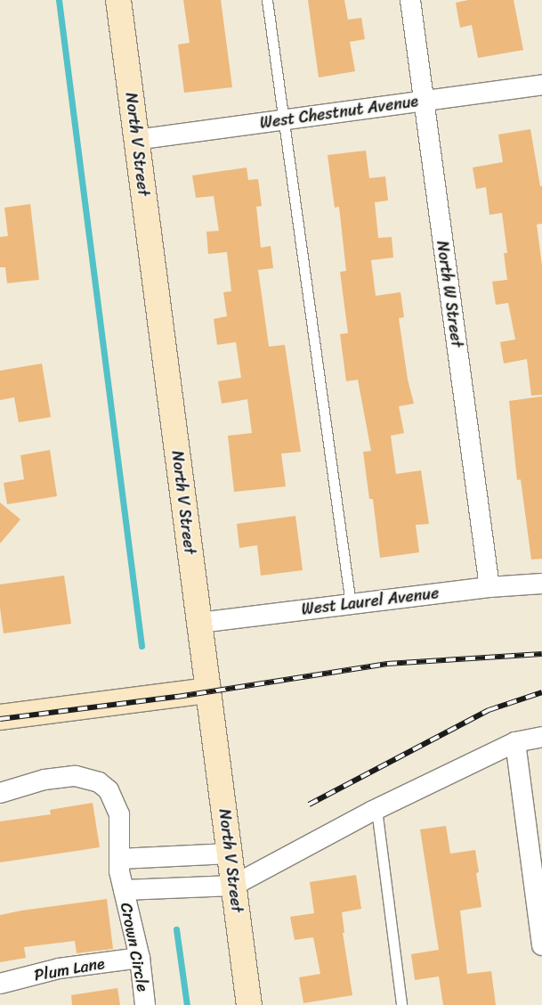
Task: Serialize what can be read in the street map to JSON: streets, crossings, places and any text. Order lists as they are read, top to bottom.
{
  "streets": {
    "street": [
      "West Chestnut Avenue",
      "North V Street",
      "North W Street",
      "West Laurel Avenue",
      "Crown Circle",
      "Plum Lane"
    ]
  },
  "crossings": [
    ["West Chestnut Avenue", "North V Street"],
    ["West Chestnut Avenue", "North W Street"],
    ["North V Street", "West Laurel Avenue"],
    ["North V Street", "Crown Circle"],
    ["North W Street", "West Laurel Avenue"],
    ["Crown Circle", "Plum Lane"]
  ]
}
